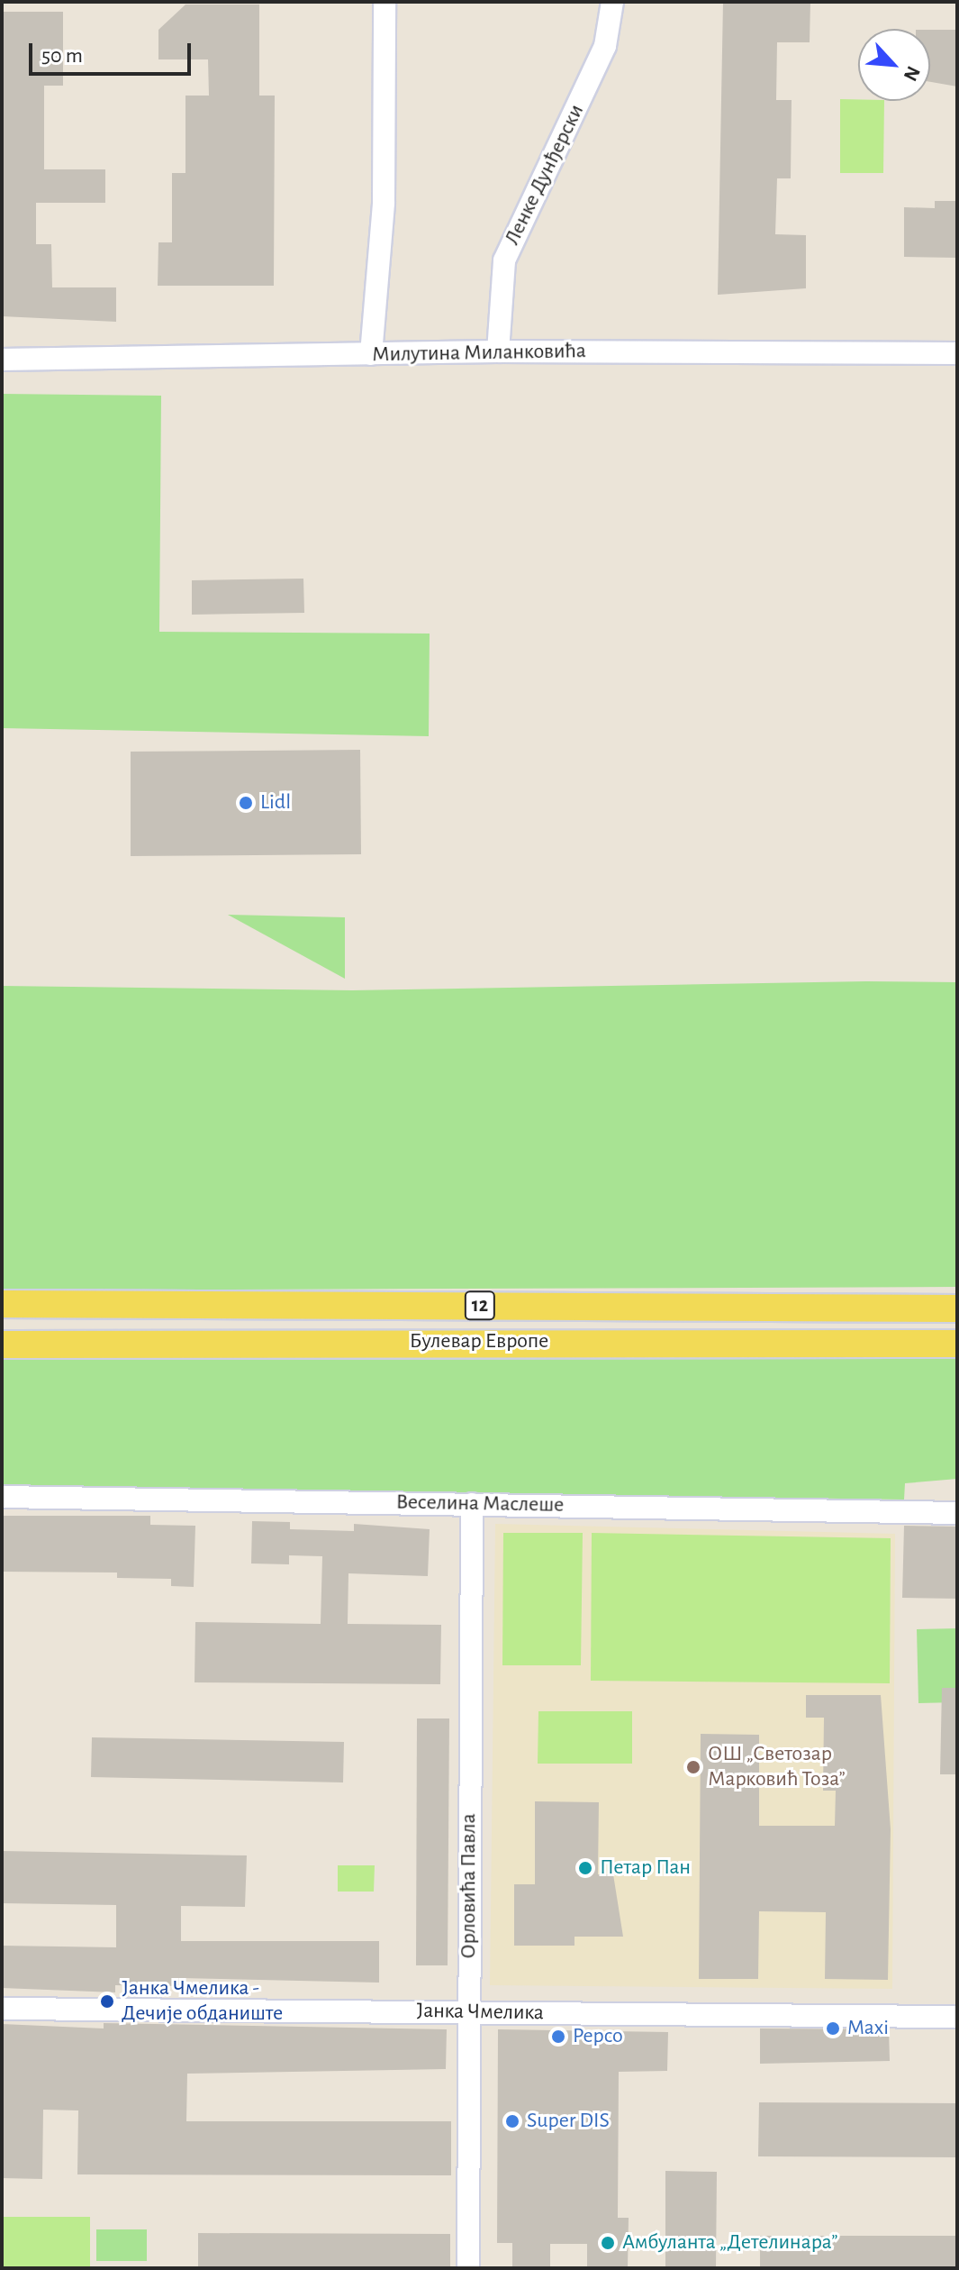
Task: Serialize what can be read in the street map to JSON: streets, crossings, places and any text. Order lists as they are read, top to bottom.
{
  "streets": {
    "main road": ["12", "Булевар Европе"],
    "street": [
      "Ленке Дунђерски",
      "Милутина Миланковића",
      "Веселина Маслеше",
      "Орловића Павла",
      "Јанка Чмелика"
    ]
  },
  "crossings": [
    ["Ленке Дунђерски", "Милутина Миланковића"],
    ["Веселина Маслеше", "Орловића Павла"],
    ["Орловића Павла", "Јанка Чмелика"]
  ],
  "places": [
    "Lidl",
    "ОШ „Светозар Марковић Тоза”",
    "Петар Пан",
    "Јанка Чмелика - Дечије обданиште",
    "Maxi",
    "Pepco",
    "Super DIS",
    "Амбуланта „Детелинара”"
  ],
  "scale_bar": "50 m",
  "north": "bottom right"
}
